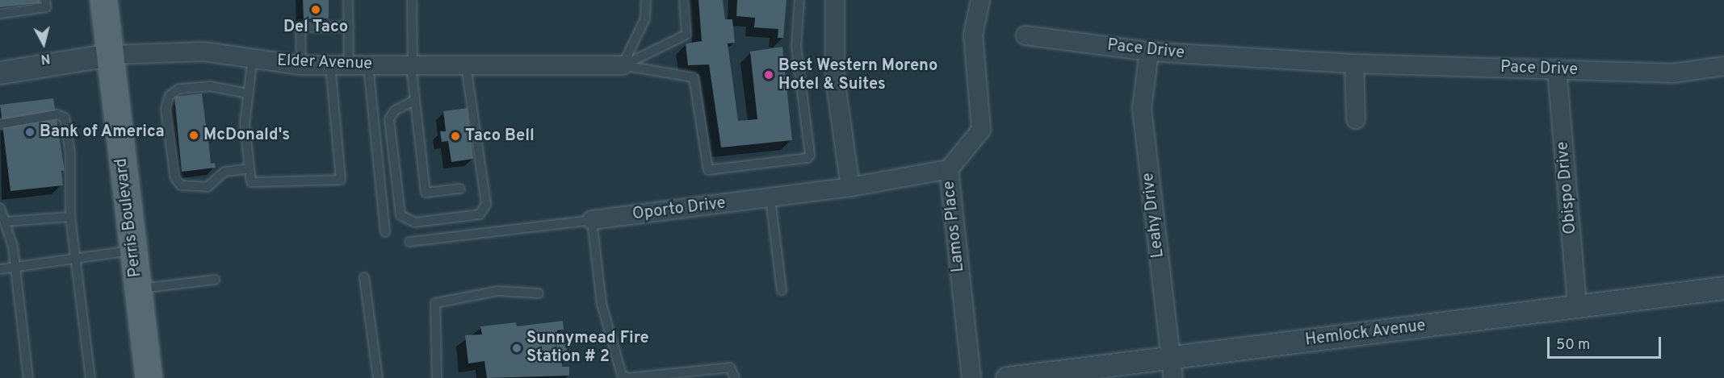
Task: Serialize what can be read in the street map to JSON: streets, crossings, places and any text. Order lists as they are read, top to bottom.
{
  "streets": {
    "main road": ["Perris Boulevard"],
    "street": [
      "Pace Drive",
      "Elder Avenue",
      "Obispo Drive",
      "Oporto Drive",
      "Leahy Drive",
      "Lamos Place",
      "Hemlock Avenue"
    ]
  },
  "crossings": [
    ["Pace Drive", "Obispo Drive"],
    ["Pace Drive", "Leahy Drive"],
    ["Elder Avenue", "Perris Boulevard"],
    ["Obispo Drive", "Hemlock Avenue"],
    ["Oporto Drive", "Lamos Place"],
    ["Leahy Drive", "Hemlock Avenue"]
  ],
  "places": [
    "Del Taco",
    "Best Western Moreno Hotel & Suites",
    "Bank of America",
    "McDonald's",
    "Taco Bell",
    "Sunnymead Fire Station # 2"
  ],
  "scale_bar": "50 m",
  "north": "bottom"
}
